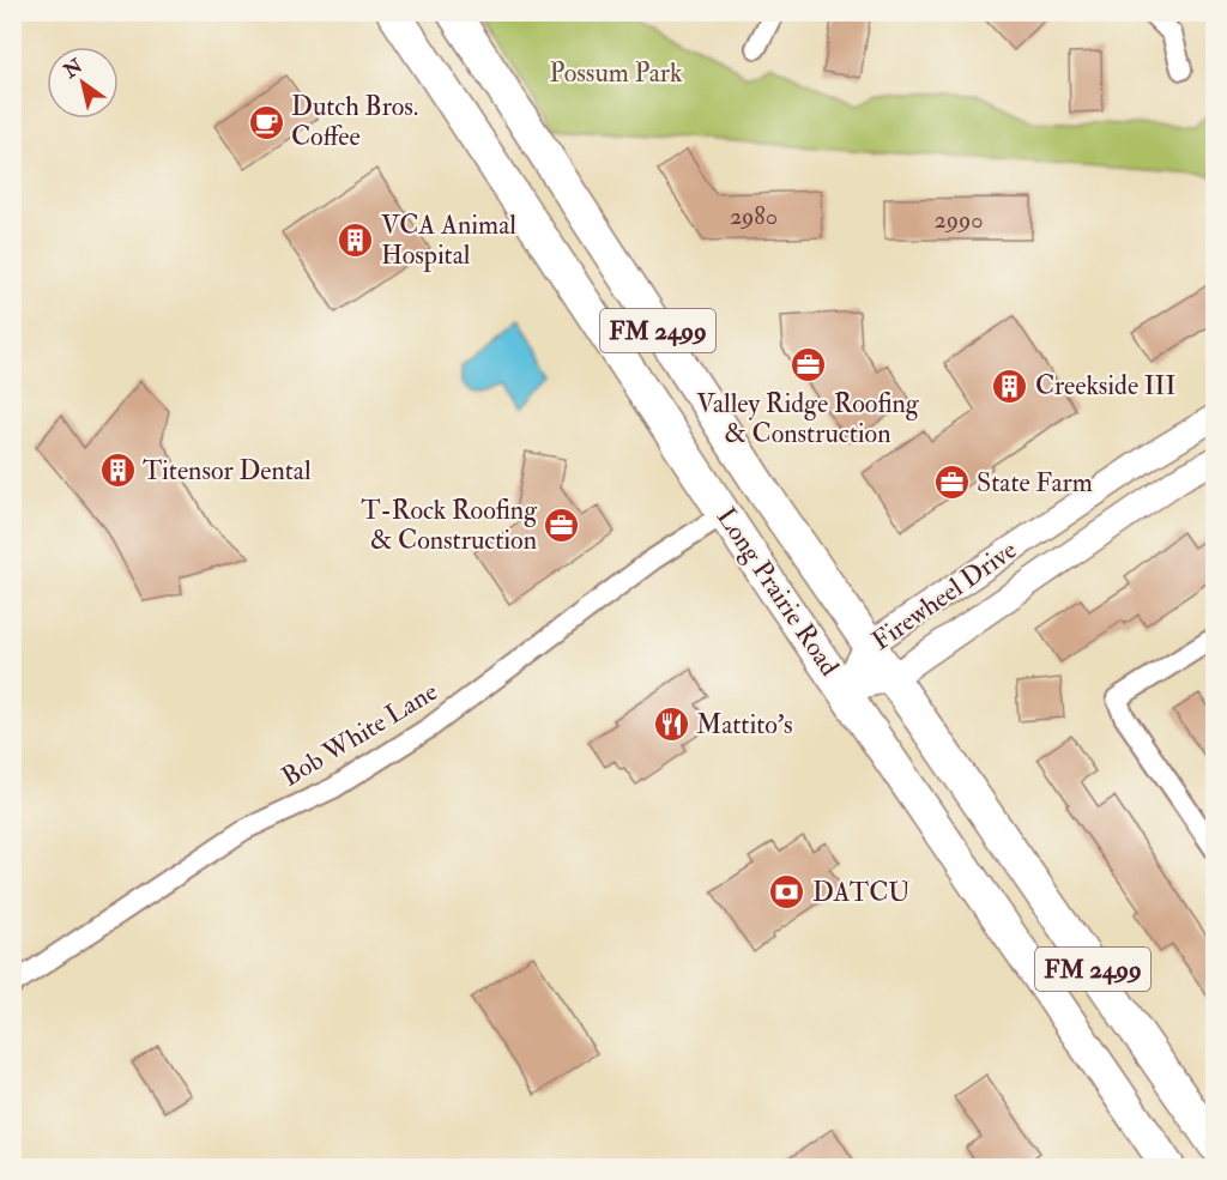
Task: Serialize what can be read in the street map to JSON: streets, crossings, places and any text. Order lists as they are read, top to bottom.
{
  "streets": {
    "main road": ["FM 2499", "Long Prairie Road"],
    "street": ["Firewheel Drive", "Bob White Lane"]
  },
  "crossings": [
    ["Long Prairie Road", "Firewheel Drive"],
    ["Long Prairie Road", "Bob White Lane"]
  ],
  "parks": ["Possum Park"],
  "places": {
    "cafe": ["Dutch Bros. Coffee"],
    "building": ["VCA Animal Hospital", "Creekside III", "Titensor Dental"],
    "office": ["Valley Ridge Roofing & Construction", "State Farm", "T-Rock Roofing & Construction"],
    "restaurant": ["Mattito's"],
    "bank": ["DATCU"]
  },
  "house_numbers": ["2980", "2990"],
  "north": "top left"
}
